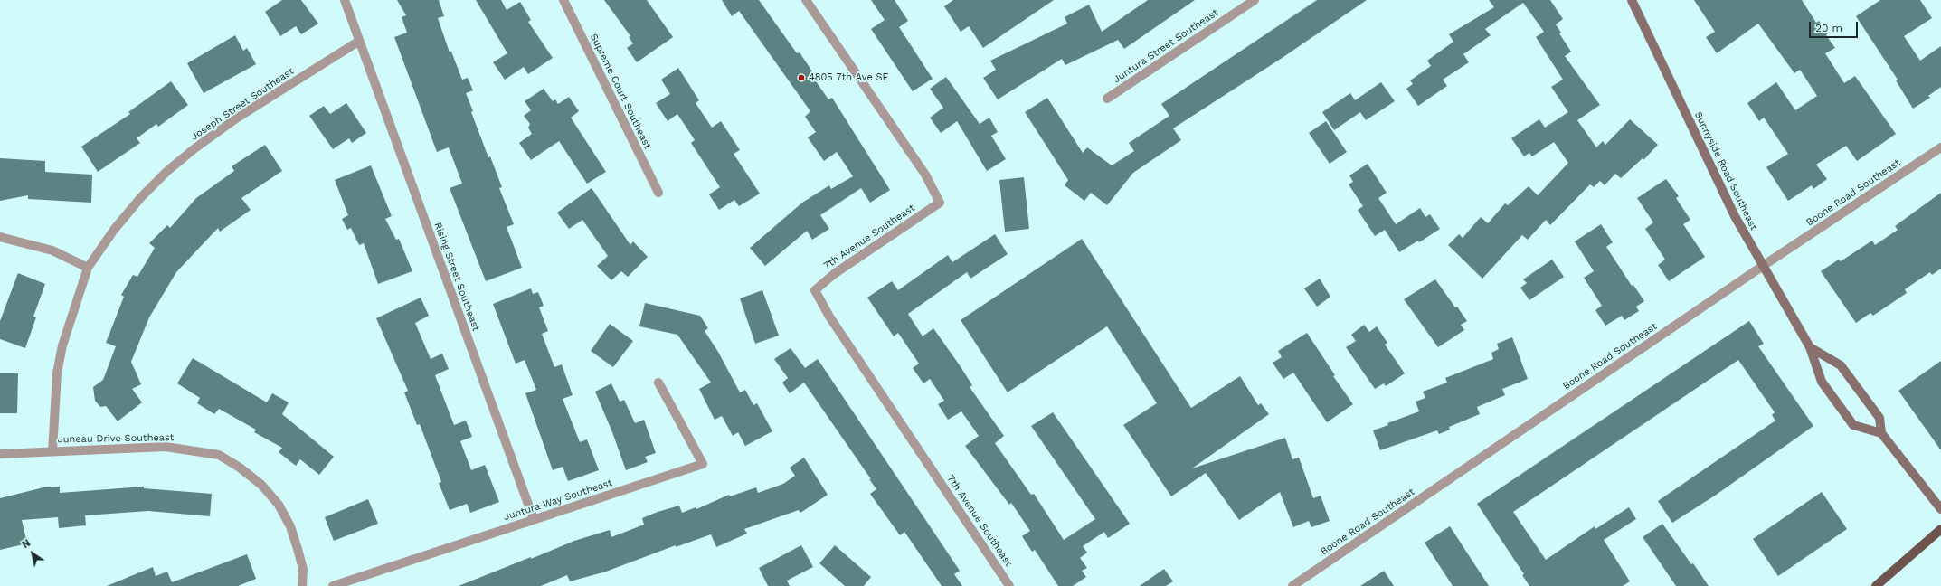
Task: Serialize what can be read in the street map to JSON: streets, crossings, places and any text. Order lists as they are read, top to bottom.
{
  "streets": {
    "main road": ["Sunnyside Road Southeast"],
    "street": [
      "Juntura Street Southeast",
      "Supreme Court Southeast",
      "Joseph Street Southeast",
      "Boone Road Southeast",
      "7th Avenue Southeast",
      "Rising Street Southeast",
      "Juneau Drive Southeast",
      "Juntura Way Southeast"
    ]
  },
  "crossings": [
    ["Joseph Street Southeast", "Rising Street Southeast"],
    ["Joseph Street Southeast", "Juneau Drive Southeast"],
    ["Sunnyside Road Southeast", "Boone Road Southeast"],
    ["Rising Street Southeast", "Juntura Way Southeast"]
  ],
  "places": ["4805 7th Ave SE"],
  "scale_bar": "20 m",
  "north": "top left"
}
